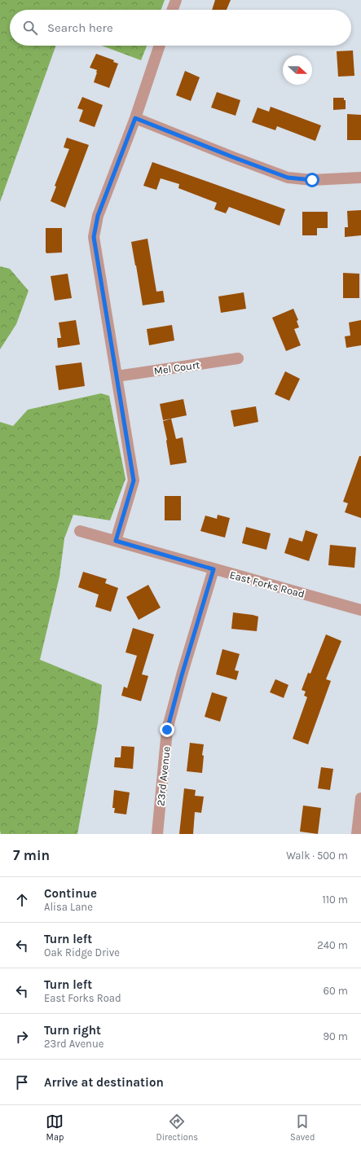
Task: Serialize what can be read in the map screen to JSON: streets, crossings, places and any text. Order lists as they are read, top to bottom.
{
  "streets": {
    "street": ["Mel Court", "East Forks Road", "23rd Avenue"]
  },
  "crossings": [
    ["East Forks Road", "23rd Avenue"]
  ],
  "north": "right",
  "page": {
    "search": "Search here",
    "heading": ["7 min", "Walk · 500 m"],
    "list": [
      ["Continue", "Alisa Lane", "110 m"],
      ["Turn left", "Oak Ridge Drive", "240 m"],
      ["Turn left", "East Forks Road", "60 m"],
      ["Turn right", "23rd Avenue", "90 m"],
      "Arrive at destination"
    ],
    "nav": ["Map", "Directions", "Saved"]
  }
}
